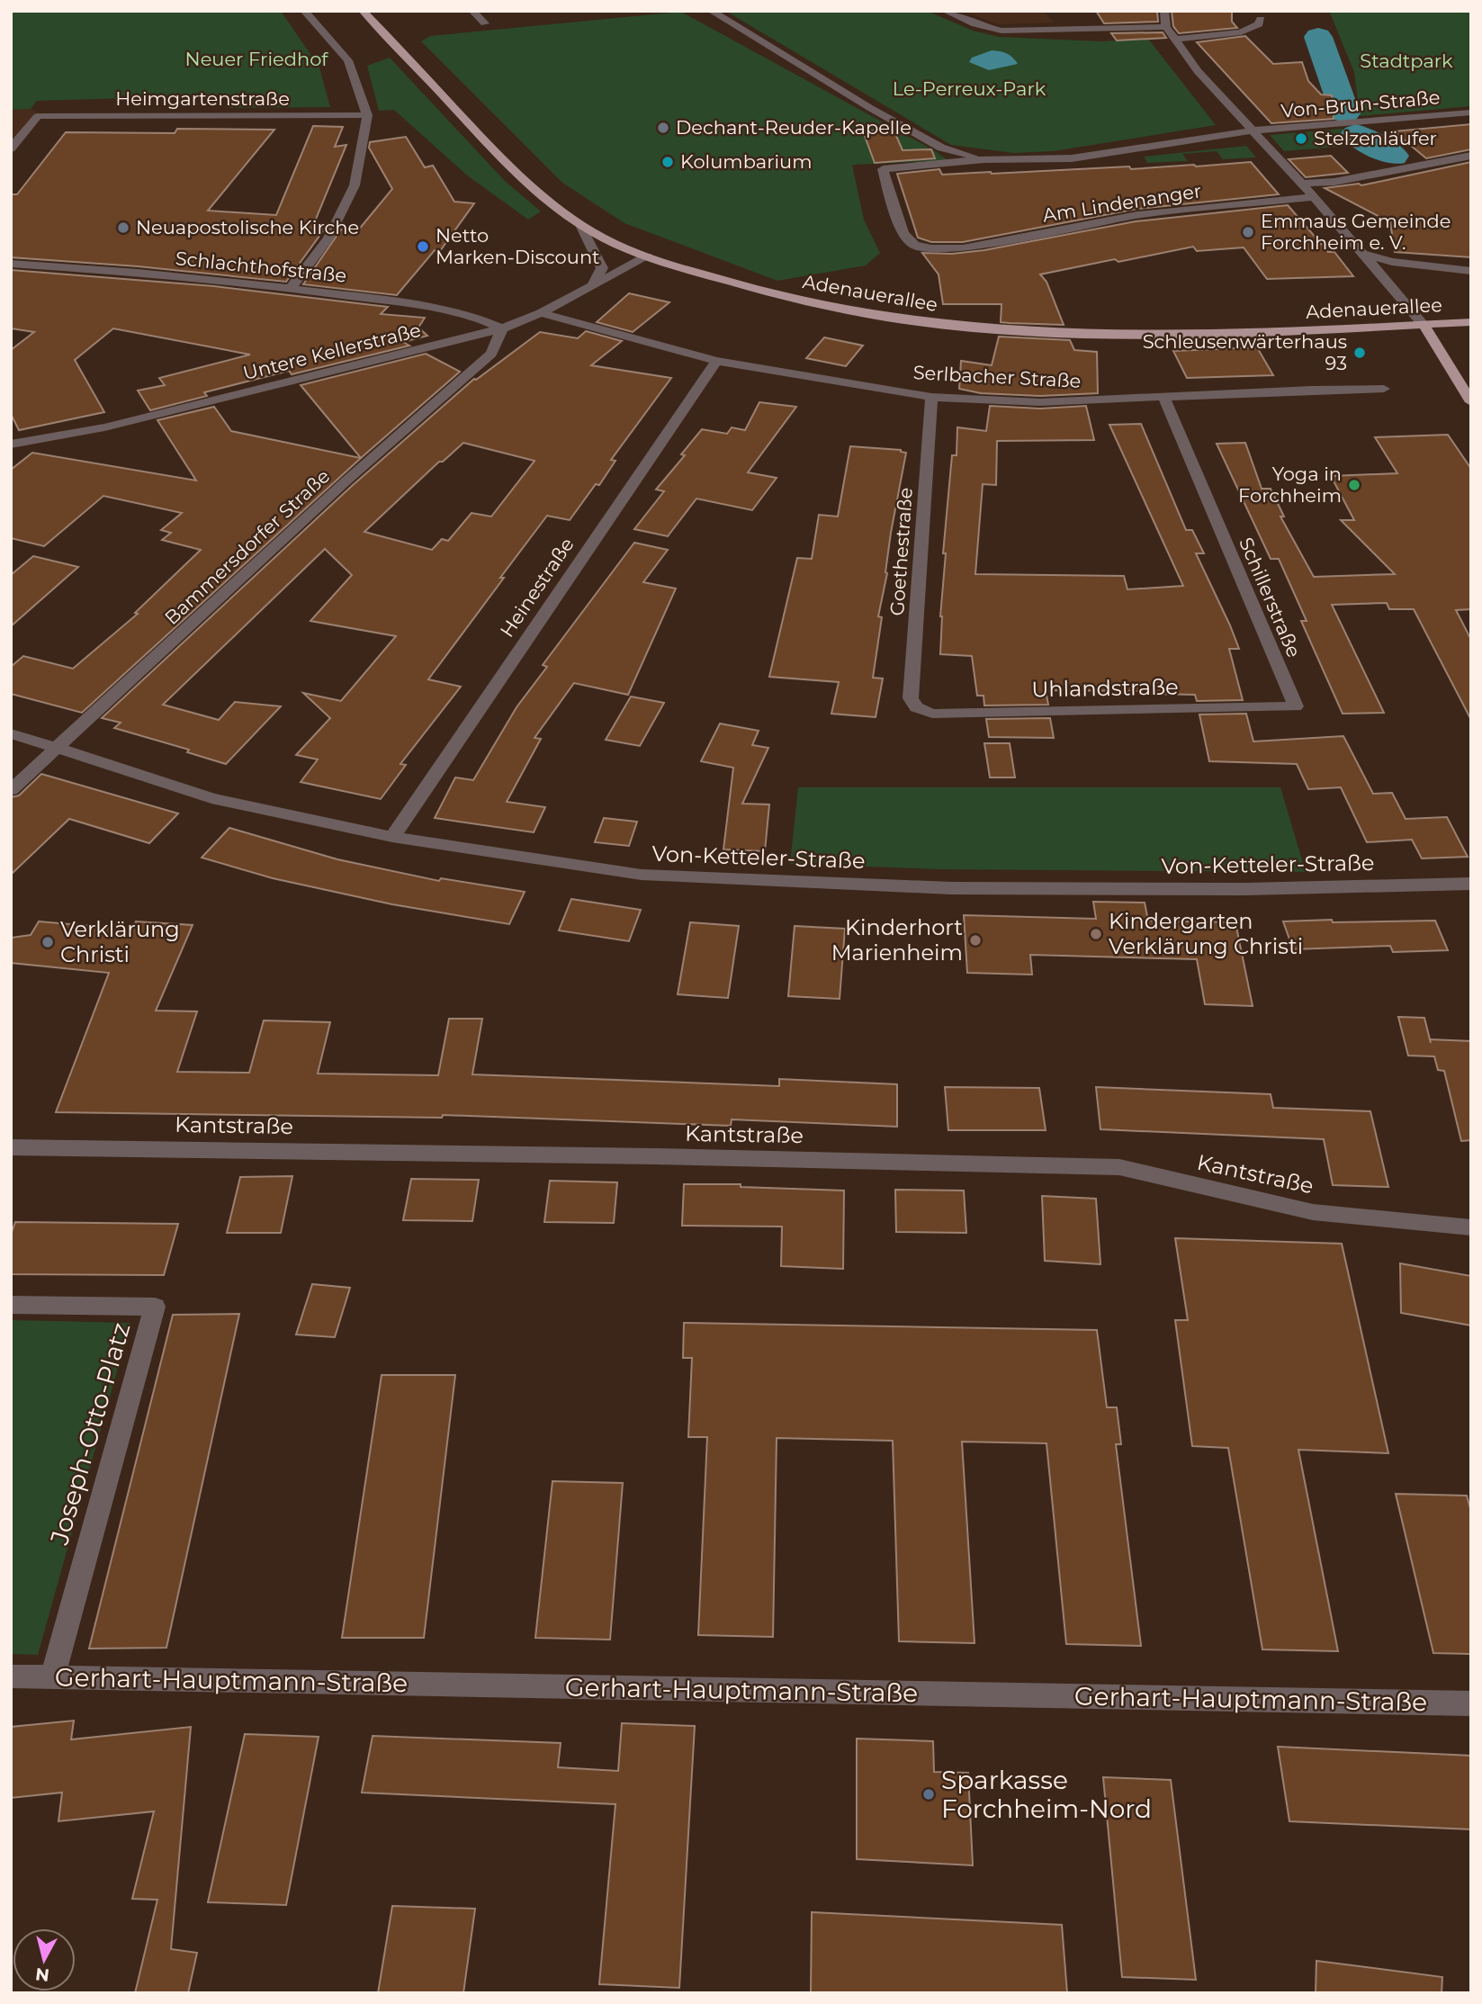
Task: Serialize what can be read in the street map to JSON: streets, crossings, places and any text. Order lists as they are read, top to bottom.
{
  "streets": {
    "main road": ["Adenauerallee"],
    "street": [
      "Heimgartenstraße",
      "Von-Brun-Straße",
      "Am Lindenanger",
      "Schlachthofstraße",
      "Untere Kellerstraße",
      "Serlbacher Straße",
      "Bammersdorfer Straße",
      "Goethestraße",
      "Heinestraße",
      "Schillerstraße",
      "Uhlandstraße",
      "Von-Ketteler-Straße",
      "Kantstraße",
      "Joseph-Otto-Platz",
      "Gerhart-Hauptmann-Straße"
    ]
  },
  "crossings": [
    ["Von-Brun-Straße", "Am Lindenanger"],
    ["Schlachthofstraße", "Untere Kellerstraße"],
    ["Schlachthofstraße", "Bammersdorfer Straße"],
    ["Adenauerallee", "Untere Kellerstraße"],
    ["Untere Kellerstraße", "Serlbacher Straße"],
    ["Untere Kellerstraße", "Bammersdorfer Straße"],
    ["Serlbacher Straße", "Goethestraße"],
    ["Serlbacher Straße", "Heinestraße"],
    ["Serlbacher Straße", "Schillerstraße"],
    ["Bammersdorfer Straße", "Von-Ketteler-Straße"],
    ["Goethestraße", "Uhlandstraße"],
    ["Heinestraße", "Von-Ketteler-Straße"],
    ["Schillerstraße", "Uhlandstraße"],
    ["Joseph-Otto-Platz", "Gerhart-Hauptmann-Straße"]
  ],
  "parks": ["Neuer Friedhof", "Stadtpark", "Le-Perreux-Park"],
  "places": [
    "Dechant-Reuder-Kapelle",
    "Stelzenläufer",
    "Kolumbarium",
    "Neuapostolische Kirche",
    "Emmaus Gemeinde Forchheim e. V.",
    "Netto Marken-Discount",
    "Schleusenwärterhaus 93",
    "Yoga in Forchheim",
    "Kindergarten Verklärung Christi",
    "Kinderhort Marienheim",
    "Verklärung Christi",
    "Sparkasse Forchheim-Nord"
  ],
  "north": "bottom"
}
